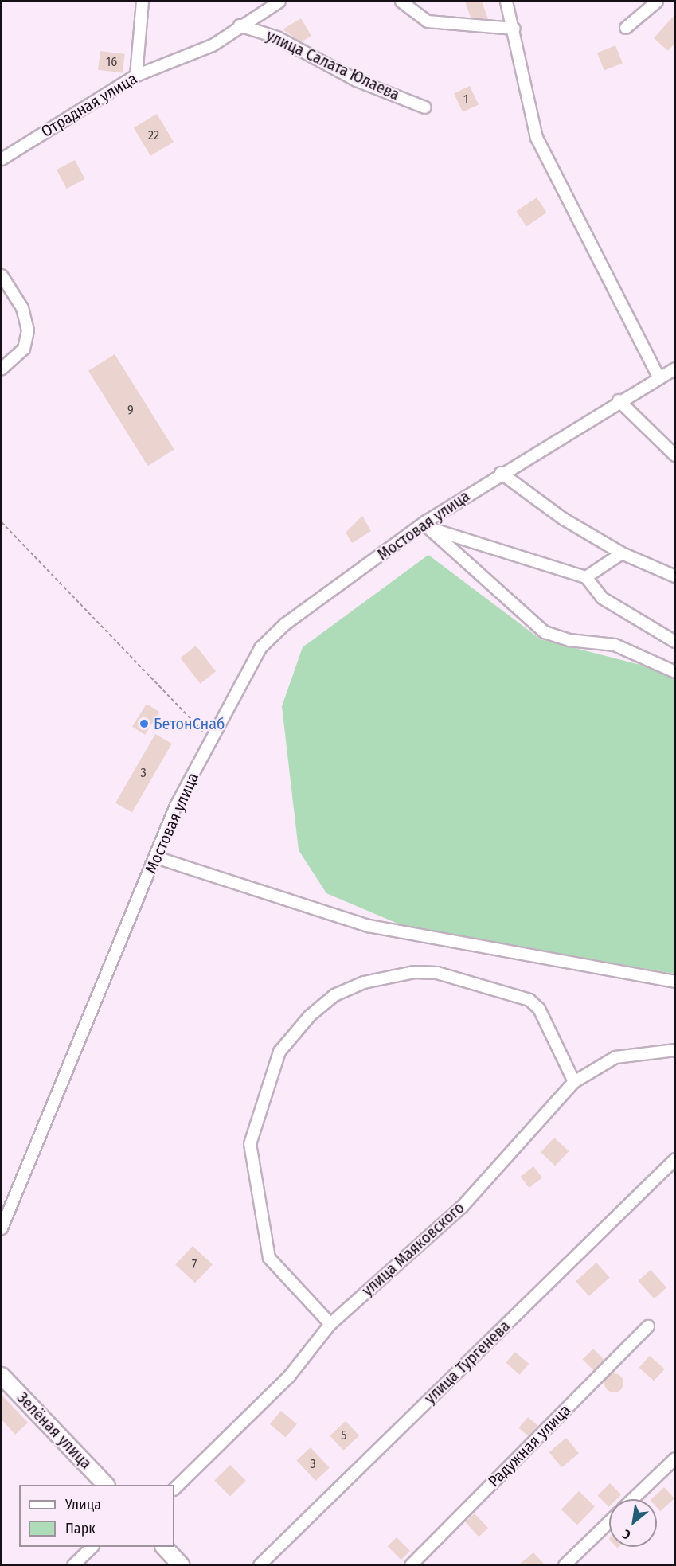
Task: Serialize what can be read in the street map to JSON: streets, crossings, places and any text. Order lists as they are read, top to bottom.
{
  "streets": {
    "main road": ["Зелёная улица"],
    "street": [
      "улица Салата Юлаева",
      "Отрадная улица",
      "Мостовая улица",
      "улица Маяковского",
      "улица Тургенева",
      "Радужная улица"
    ]
  },
  "crossings": [
    ["улица Салата Юлаева", "Отрадная улица"]
  ],
  "places": ["БетонСнаб"],
  "house_numbers": [
    "16",
    "1",
    "22",
    "9",
    "3",
    "7",
    "5",
    "3"
  ],
  "legend": ["Улица", "Парк"],
  "north": "bottom left"
}
